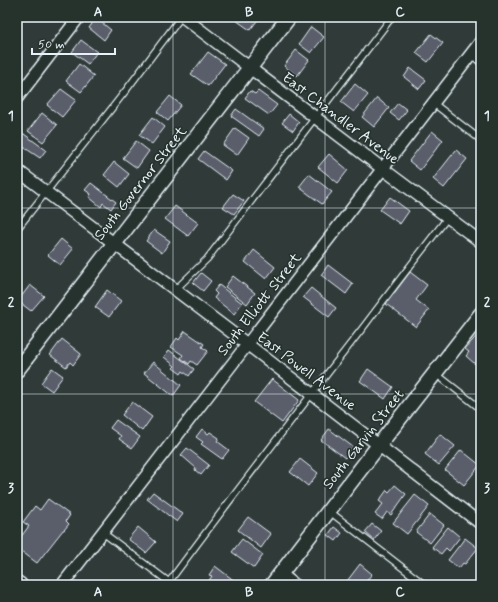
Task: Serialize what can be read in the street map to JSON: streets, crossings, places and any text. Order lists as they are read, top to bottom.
{
  "streets": {
    "street": [
      "East Chandler Avenue",
      "South Governor Street",
      "South Elliott Street",
      "East Powell Avenue",
      "South Garvin Street"
    ]
  },
  "crossings": [
    ["East Chandler Avenue", "South Governor Street"],
    ["East Chandler Avenue", "South Elliott Street"],
    ["South Governor Street", "East Powell Avenue"],
    ["South Elliott Street", "East Powell Avenue"],
    ["East Powell Avenue", "South Garvin Street"]
  ],
  "scale_bar": "50 m",
  "grid": {
    "columns": ["A", "B", "C"],
    "rows": ["1", "2", "3"]
  }
}
